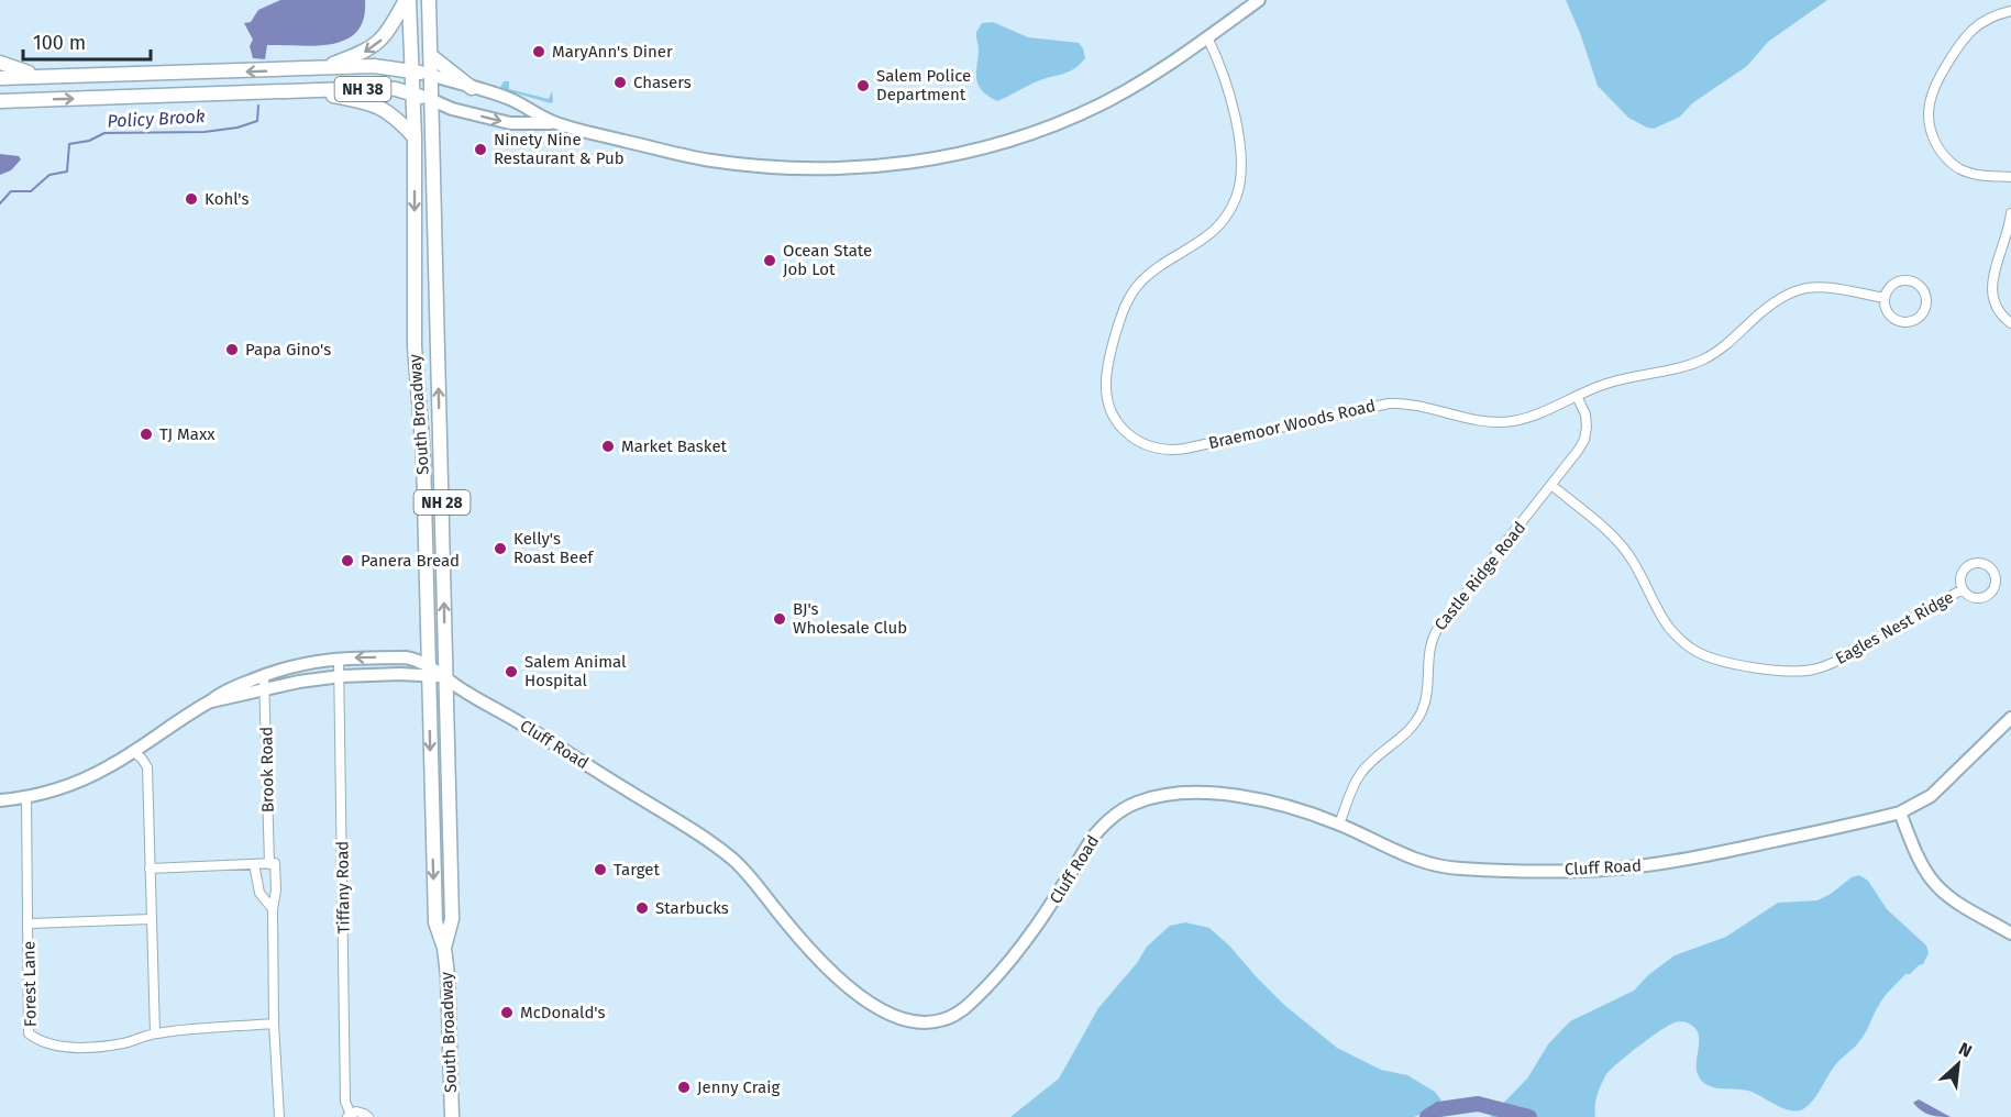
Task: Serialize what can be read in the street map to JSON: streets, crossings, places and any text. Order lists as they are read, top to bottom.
{
  "streets": {
    "main road": ["NH 38", "South Broadway", "NH 28"],
    "street": [
      "Braemoor Woods Road",
      "Castle Ridge Road",
      "Eagles Nest Ridge",
      "Cluff Road",
      "Brook Road",
      "Tiffany Road",
      "Forest Lane"
    ]
  },
  "crossings": [
    ["NH 38", "South Broadway"],
    ["South Broadway", "Cluff Road"],
    ["Braemoor Woods Road", "Castle Ridge Road"],
    ["Castle Ridge Road", "Eagles Nest Ridge"],
    ["Castle Ridge Road", "Cluff Road"],
    ["Brook Road", "Forest Lane"]
  ],
  "water": ["Policy Brook"],
  "places": [
    "MaryAnn's Diner",
    "Chasers",
    "Salem Police Department",
    "Ninety Nine Restaurant & Pub",
    "Kohl's",
    "Ocean State Job Lot",
    "Papa Gino's",
    "TJ Maxx",
    "Market Basket",
    "Kelly's Roast Beef",
    "Panera Bread",
    "BJ's Wholesale Club",
    "Salem Animal Hospital",
    "Target",
    "Starbucks",
    "McDonald's",
    "Jenny Craig"
  ],
  "scale_bar": "100 m",
  "north": "top right"
}
